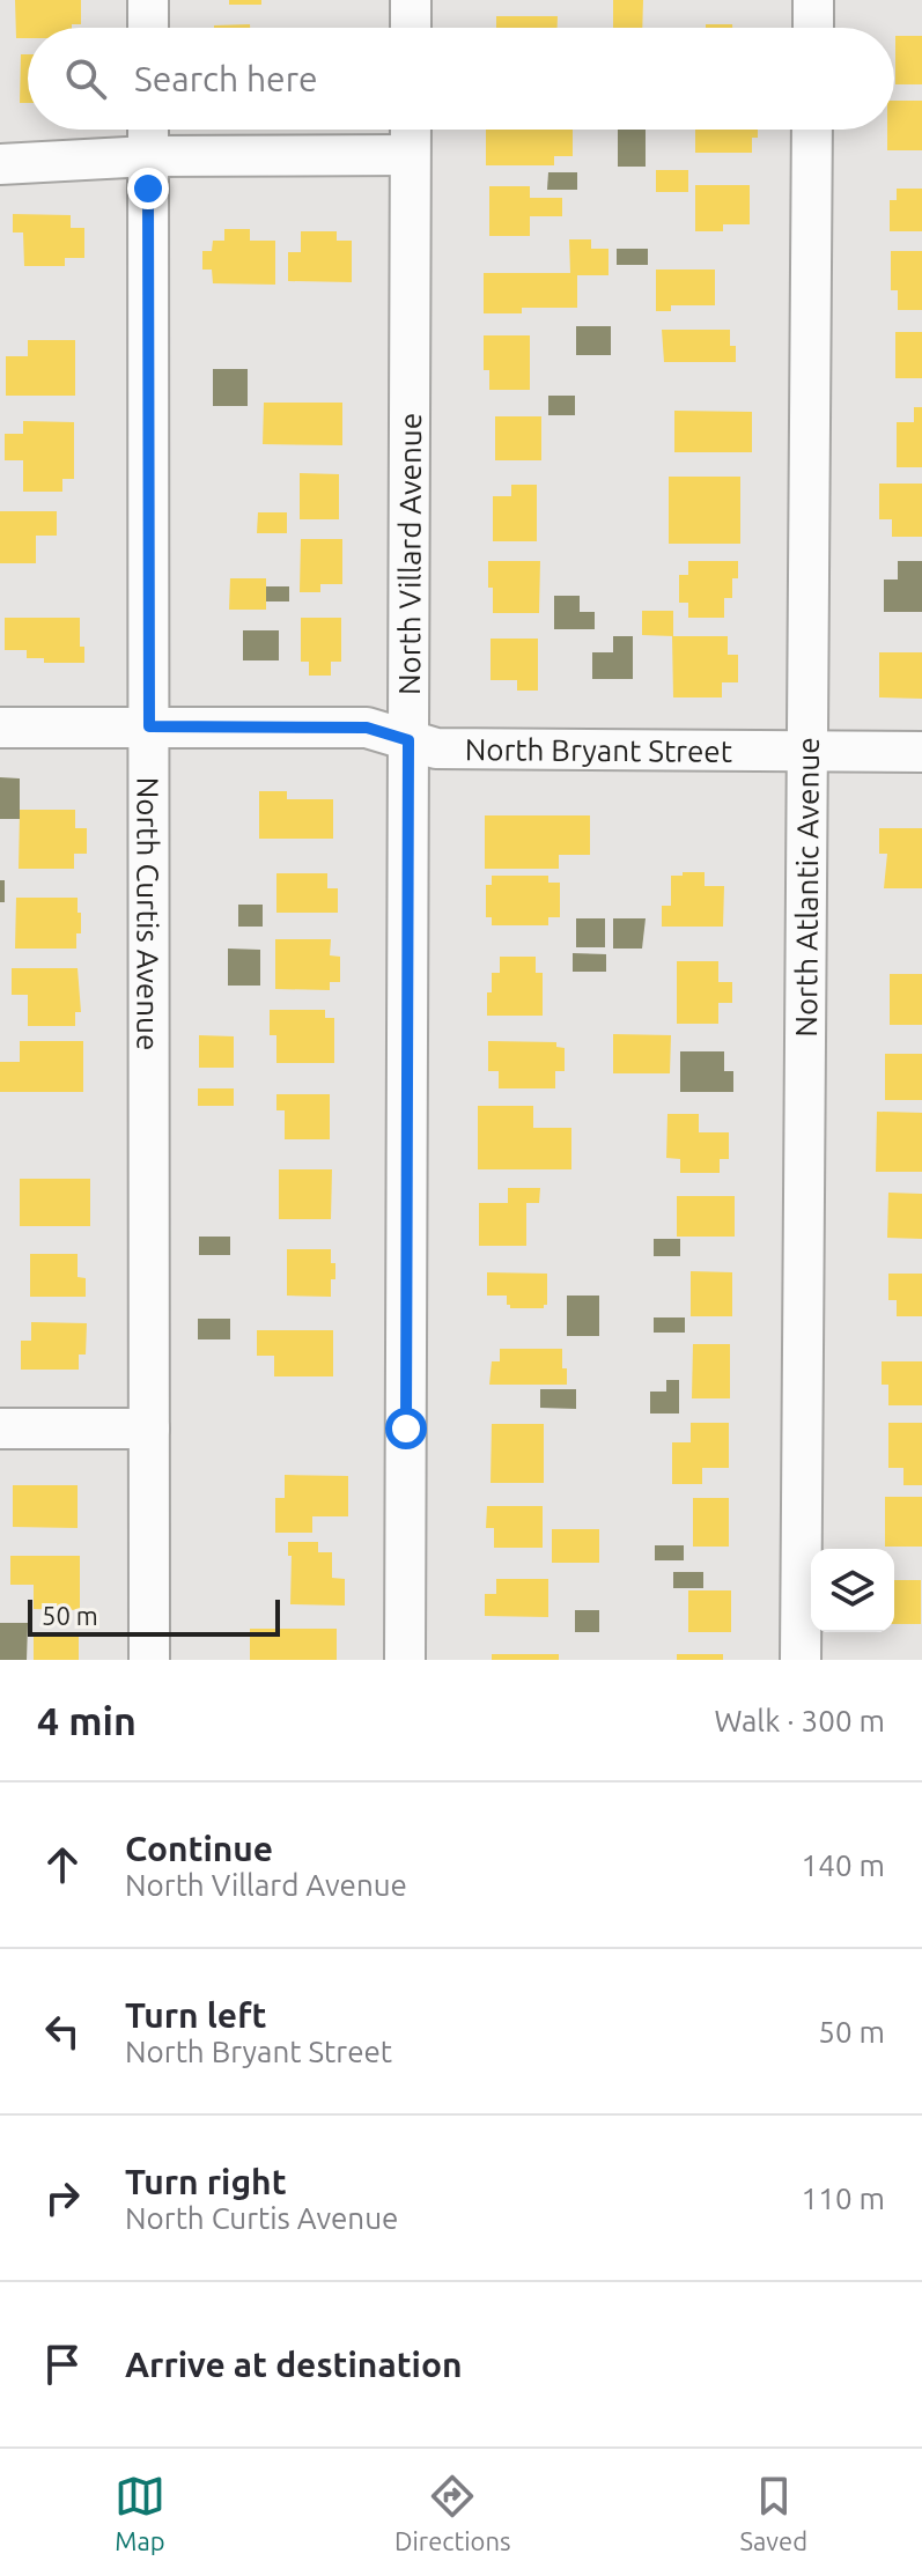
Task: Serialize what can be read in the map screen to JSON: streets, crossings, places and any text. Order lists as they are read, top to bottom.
{
  "streets": {
    "street": [
      "North Villard Avenue",
      "North Bryant Street",
      "North Atlantic Avenue",
      "North Curtis Avenue"
    ]
  },
  "crossings": [
    ["North Villard Avenue", "North Bryant Street"],
    ["North Bryant Street", "North Atlantic Avenue"],
    ["North Bryant Street", "North Curtis Avenue"]
  ],
  "scale_bar": "50 m",
  "page": {
    "search": "Search here",
    "scale": "50 m",
    "heading": ["4 min", "Walk · 300 m"],
    "list": [
      ["Continue", "North Villard Avenue", "140 m"],
      ["Turn left", "North Bryant Street", "50 m"],
      ["Turn right", "North Curtis Avenue", "110 m"],
      "Arrive at destination"
    ],
    "nav": ["Map", "Directions", "Saved"]
  }
}
